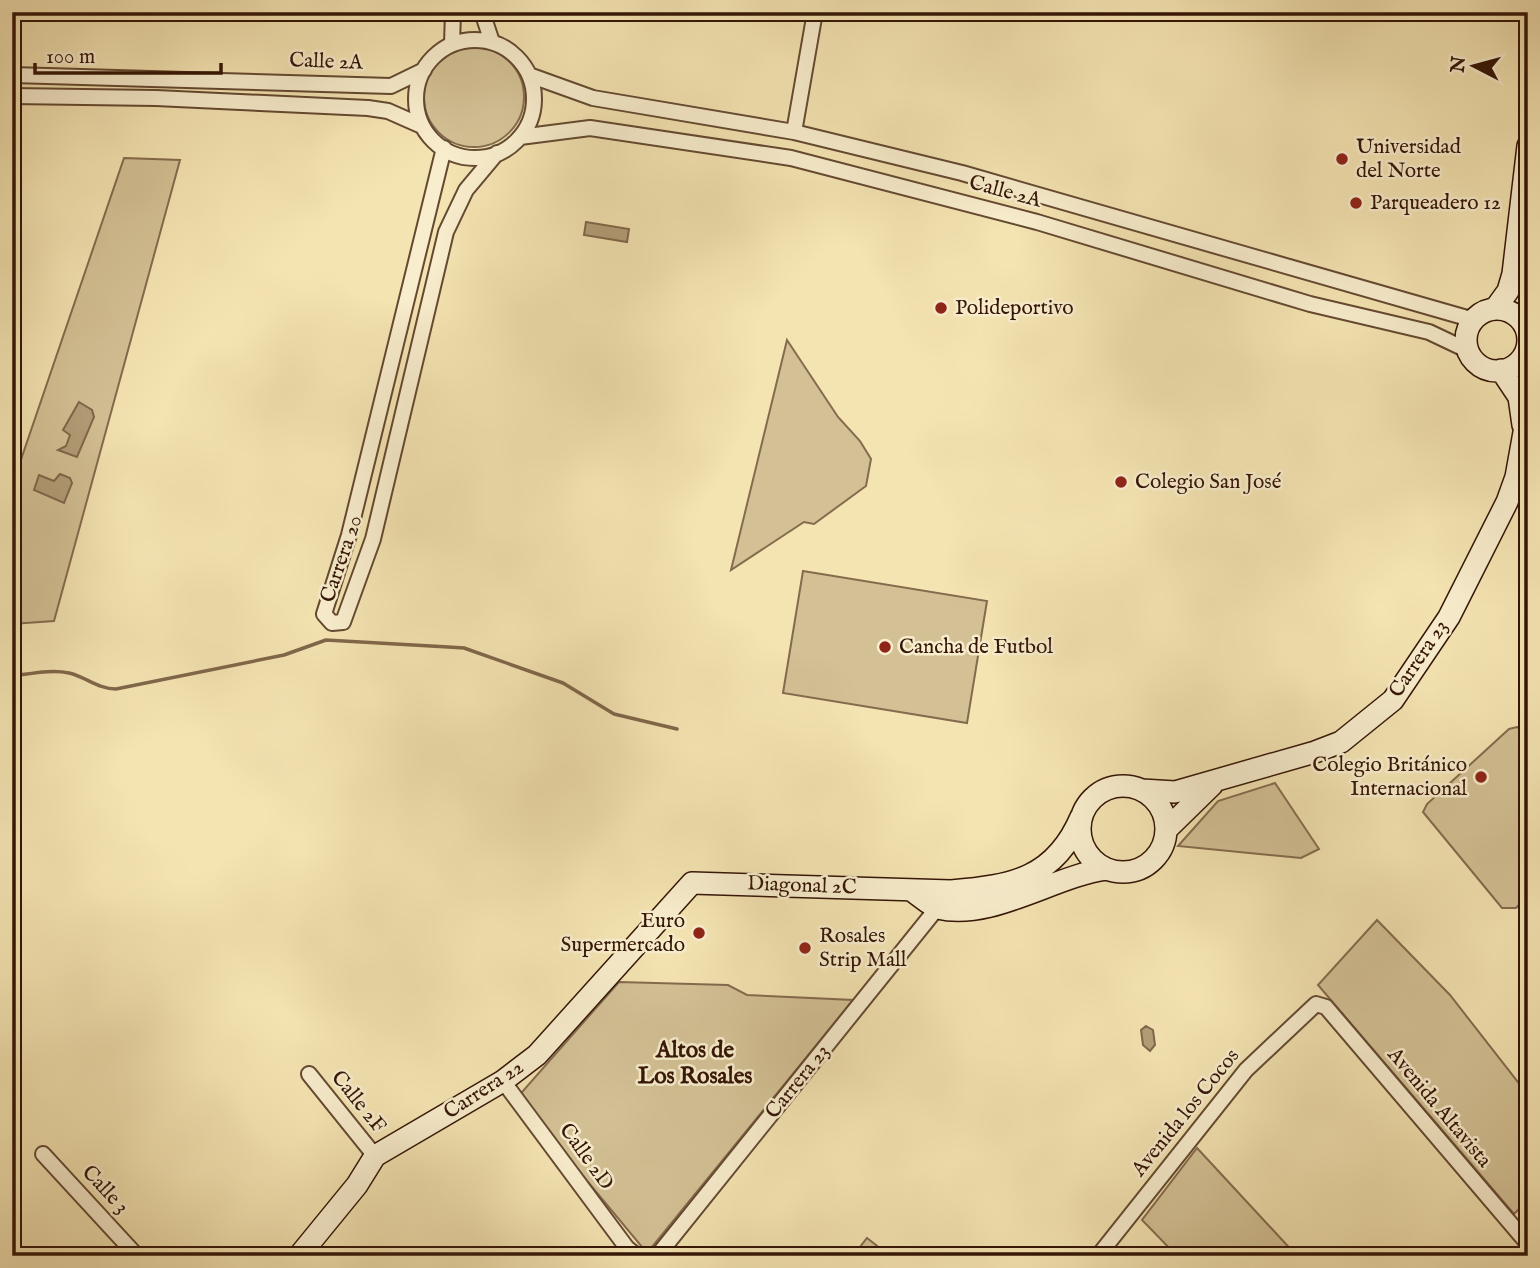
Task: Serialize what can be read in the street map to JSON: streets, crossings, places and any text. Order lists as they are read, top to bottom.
{
  "streets": {
    "street": [
      "Calle 2A",
      "Carrera 20",
      "Carrera 23",
      "Diagonal 2C",
      "Carrera 22",
      "Calle 2F",
      "Avenida Altavista",
      "Avenida los Cocos",
      "Calle 2D",
      "Calle 3"
    ]
  },
  "crossings": [
    ["Calle 2A", "Carrera 20"],
    ["Calle 2A", "Carrera 23"],
    ["Carrera 23", "Diagonal 2C"],
    ["Diagonal 2C", "Carrera 22"],
    ["Carrera 22", "Calle 2F"],
    ["Carrera 22", "Calle 2D"],
    ["Avenida Altavista", "Avenida los Cocos"]
  ],
  "districts": ["Altos de Los Rosales"],
  "places": [
    "Universidad del Norte",
    "Parqueadero 12",
    "Polideportivo",
    "Colegio San José",
    "Cancha de Futbol",
    "Colegio Británico Internacional",
    "Euro Supermercado",
    "Rosales Strip Mall"
  ],
  "scale_bar": "100 m",
  "north": "left"
}
